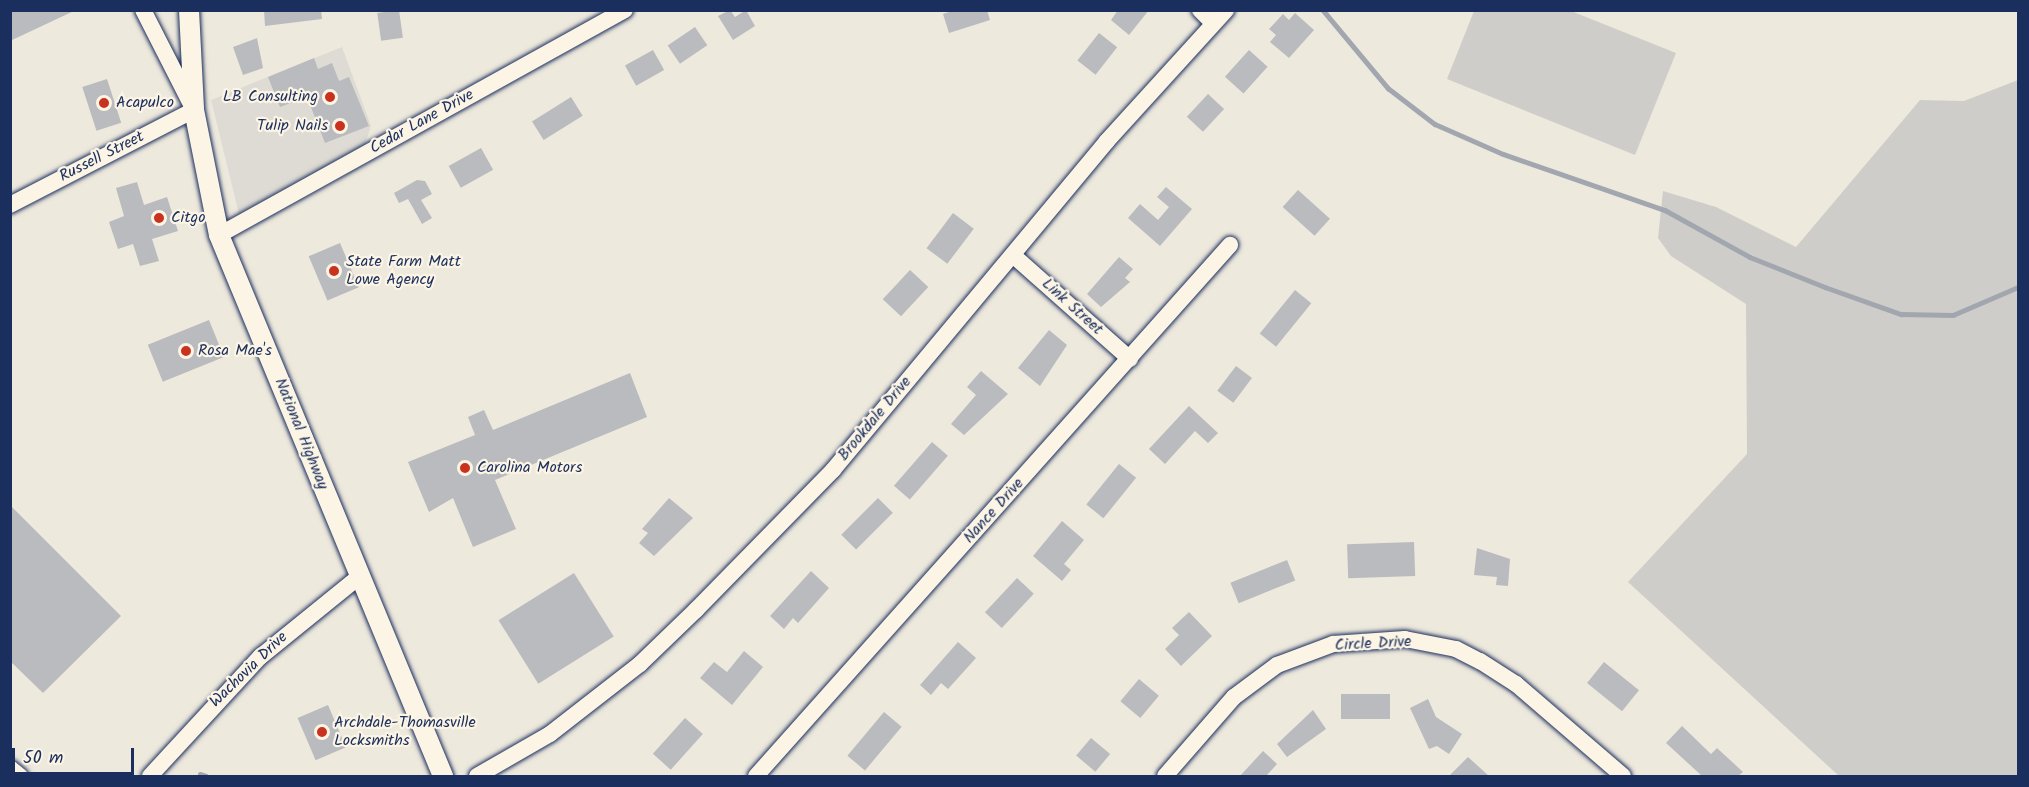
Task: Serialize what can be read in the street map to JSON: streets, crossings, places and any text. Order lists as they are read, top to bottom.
{
  "streets": {
    "main road": ["National Highway"],
    "street": [
      "Cedar Lane Drive",
      "Russell Street",
      "Link Street",
      "Brookdale Drive",
      "Nance Drive",
      "Circle Drive",
      "Wachovia Drive"
    ]
  },
  "crossings": [
    ["Cedar Lane Drive", "National Highway"],
    ["Russell Street", "National Highway"],
    ["Link Street", "Brookdale Drive"],
    ["Link Street", "Nance Drive"],
    ["National Highway", "Wachovia Drive"]
  ],
  "places": [
    "LB Consulting",
    "Acapulco",
    "Tulip Nails",
    "Citgo",
    "State Farm Matt Lowe Agency",
    "Rosa Mae's",
    "Carolina Motors",
    "Archdale-Thomasville Locksmiths"
  ],
  "scale_bar": "50 m"
}
